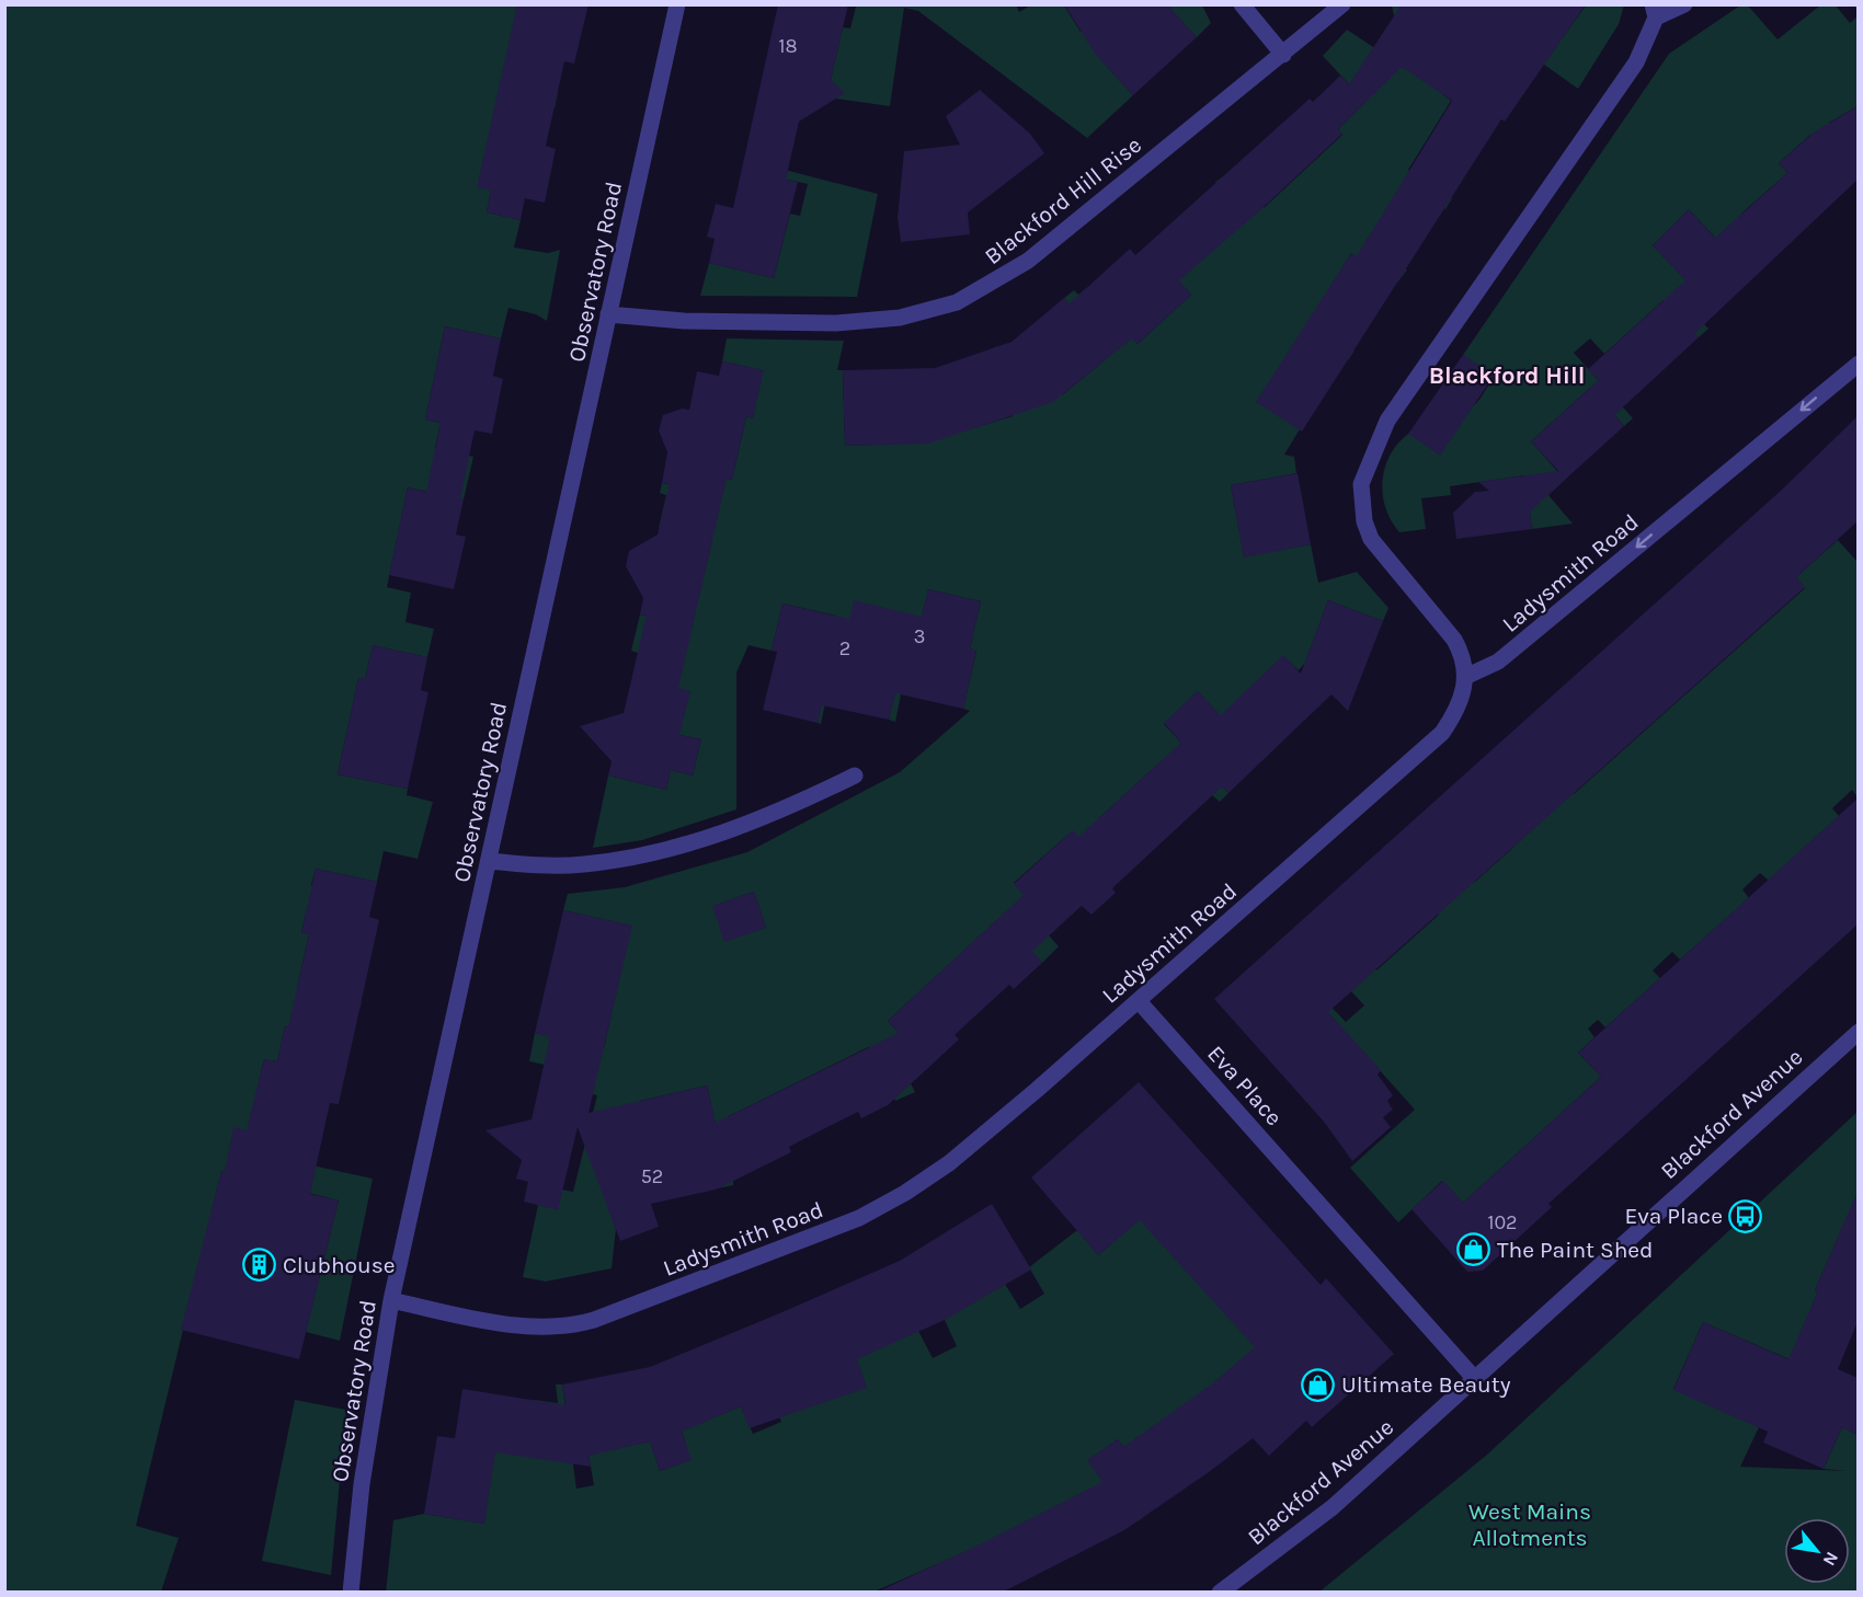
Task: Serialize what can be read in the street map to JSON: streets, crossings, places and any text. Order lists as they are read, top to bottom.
{
  "streets": {
    "street": [
      "Blackford Hill Rise",
      "Observatory Road",
      "Ladysmith Road",
      "Eva Place",
      "Blackford Avenue"
    ]
  },
  "crossings": [
    ["Blackford Hill Rise", "Observatory Road"],
    ["Observatory Road", "Ladysmith Road"],
    ["Ladysmith Road", "Eva Place"],
    ["Eva Place", "Blackford Avenue"]
  ],
  "districts": ["Blackford Hill"],
  "parks": ["West Mains Allotments"],
  "places": {
    "bus stop": ["Eva Place"],
    "shop": ["The Paint Shed", "Ultimate Beauty"],
    "building": ["Clubhouse"]
  },
  "house_numbers": [
    "18",
    "3",
    "2",
    "52",
    "102"
  ],
  "north": "bottom right"
}
